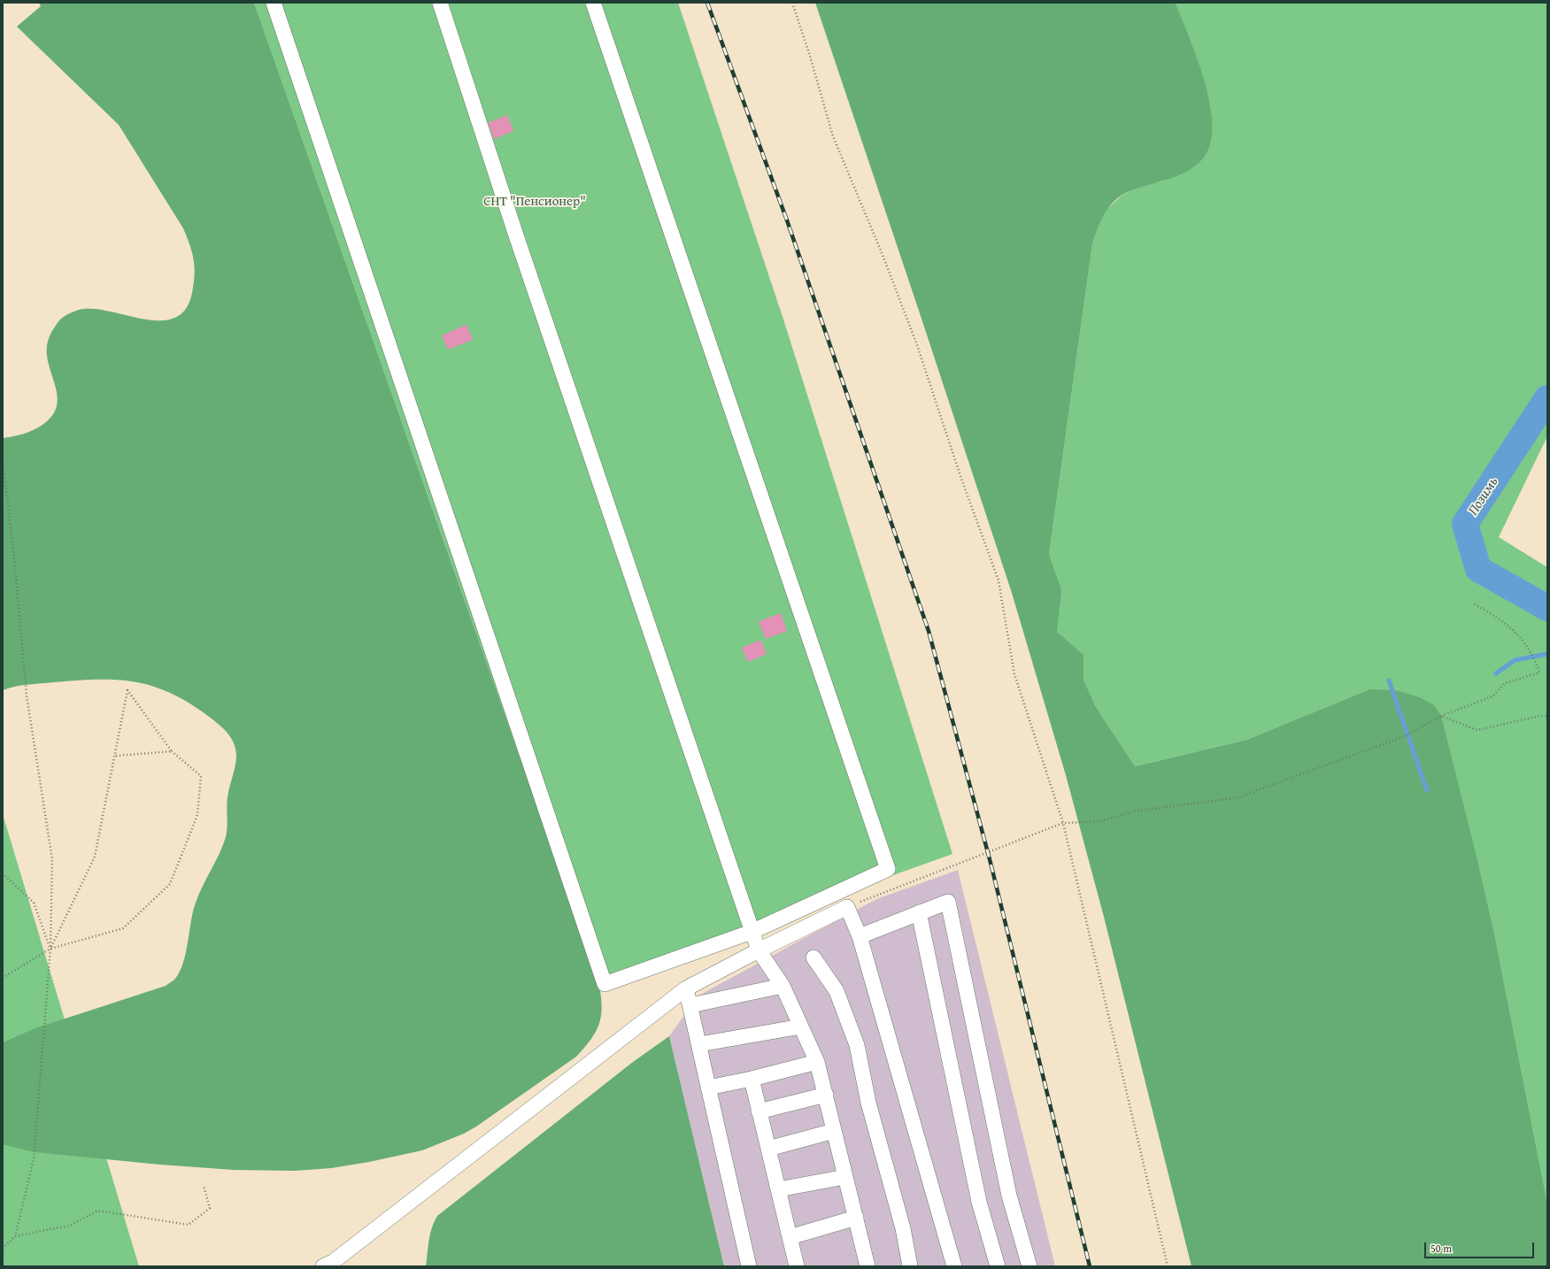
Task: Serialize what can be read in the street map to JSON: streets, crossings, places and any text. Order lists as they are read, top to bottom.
{
  "water": ["Позимь"],
  "parks": ["СНТ \"Пенсионер\""],
  "scale_bar": "50 m"
}
